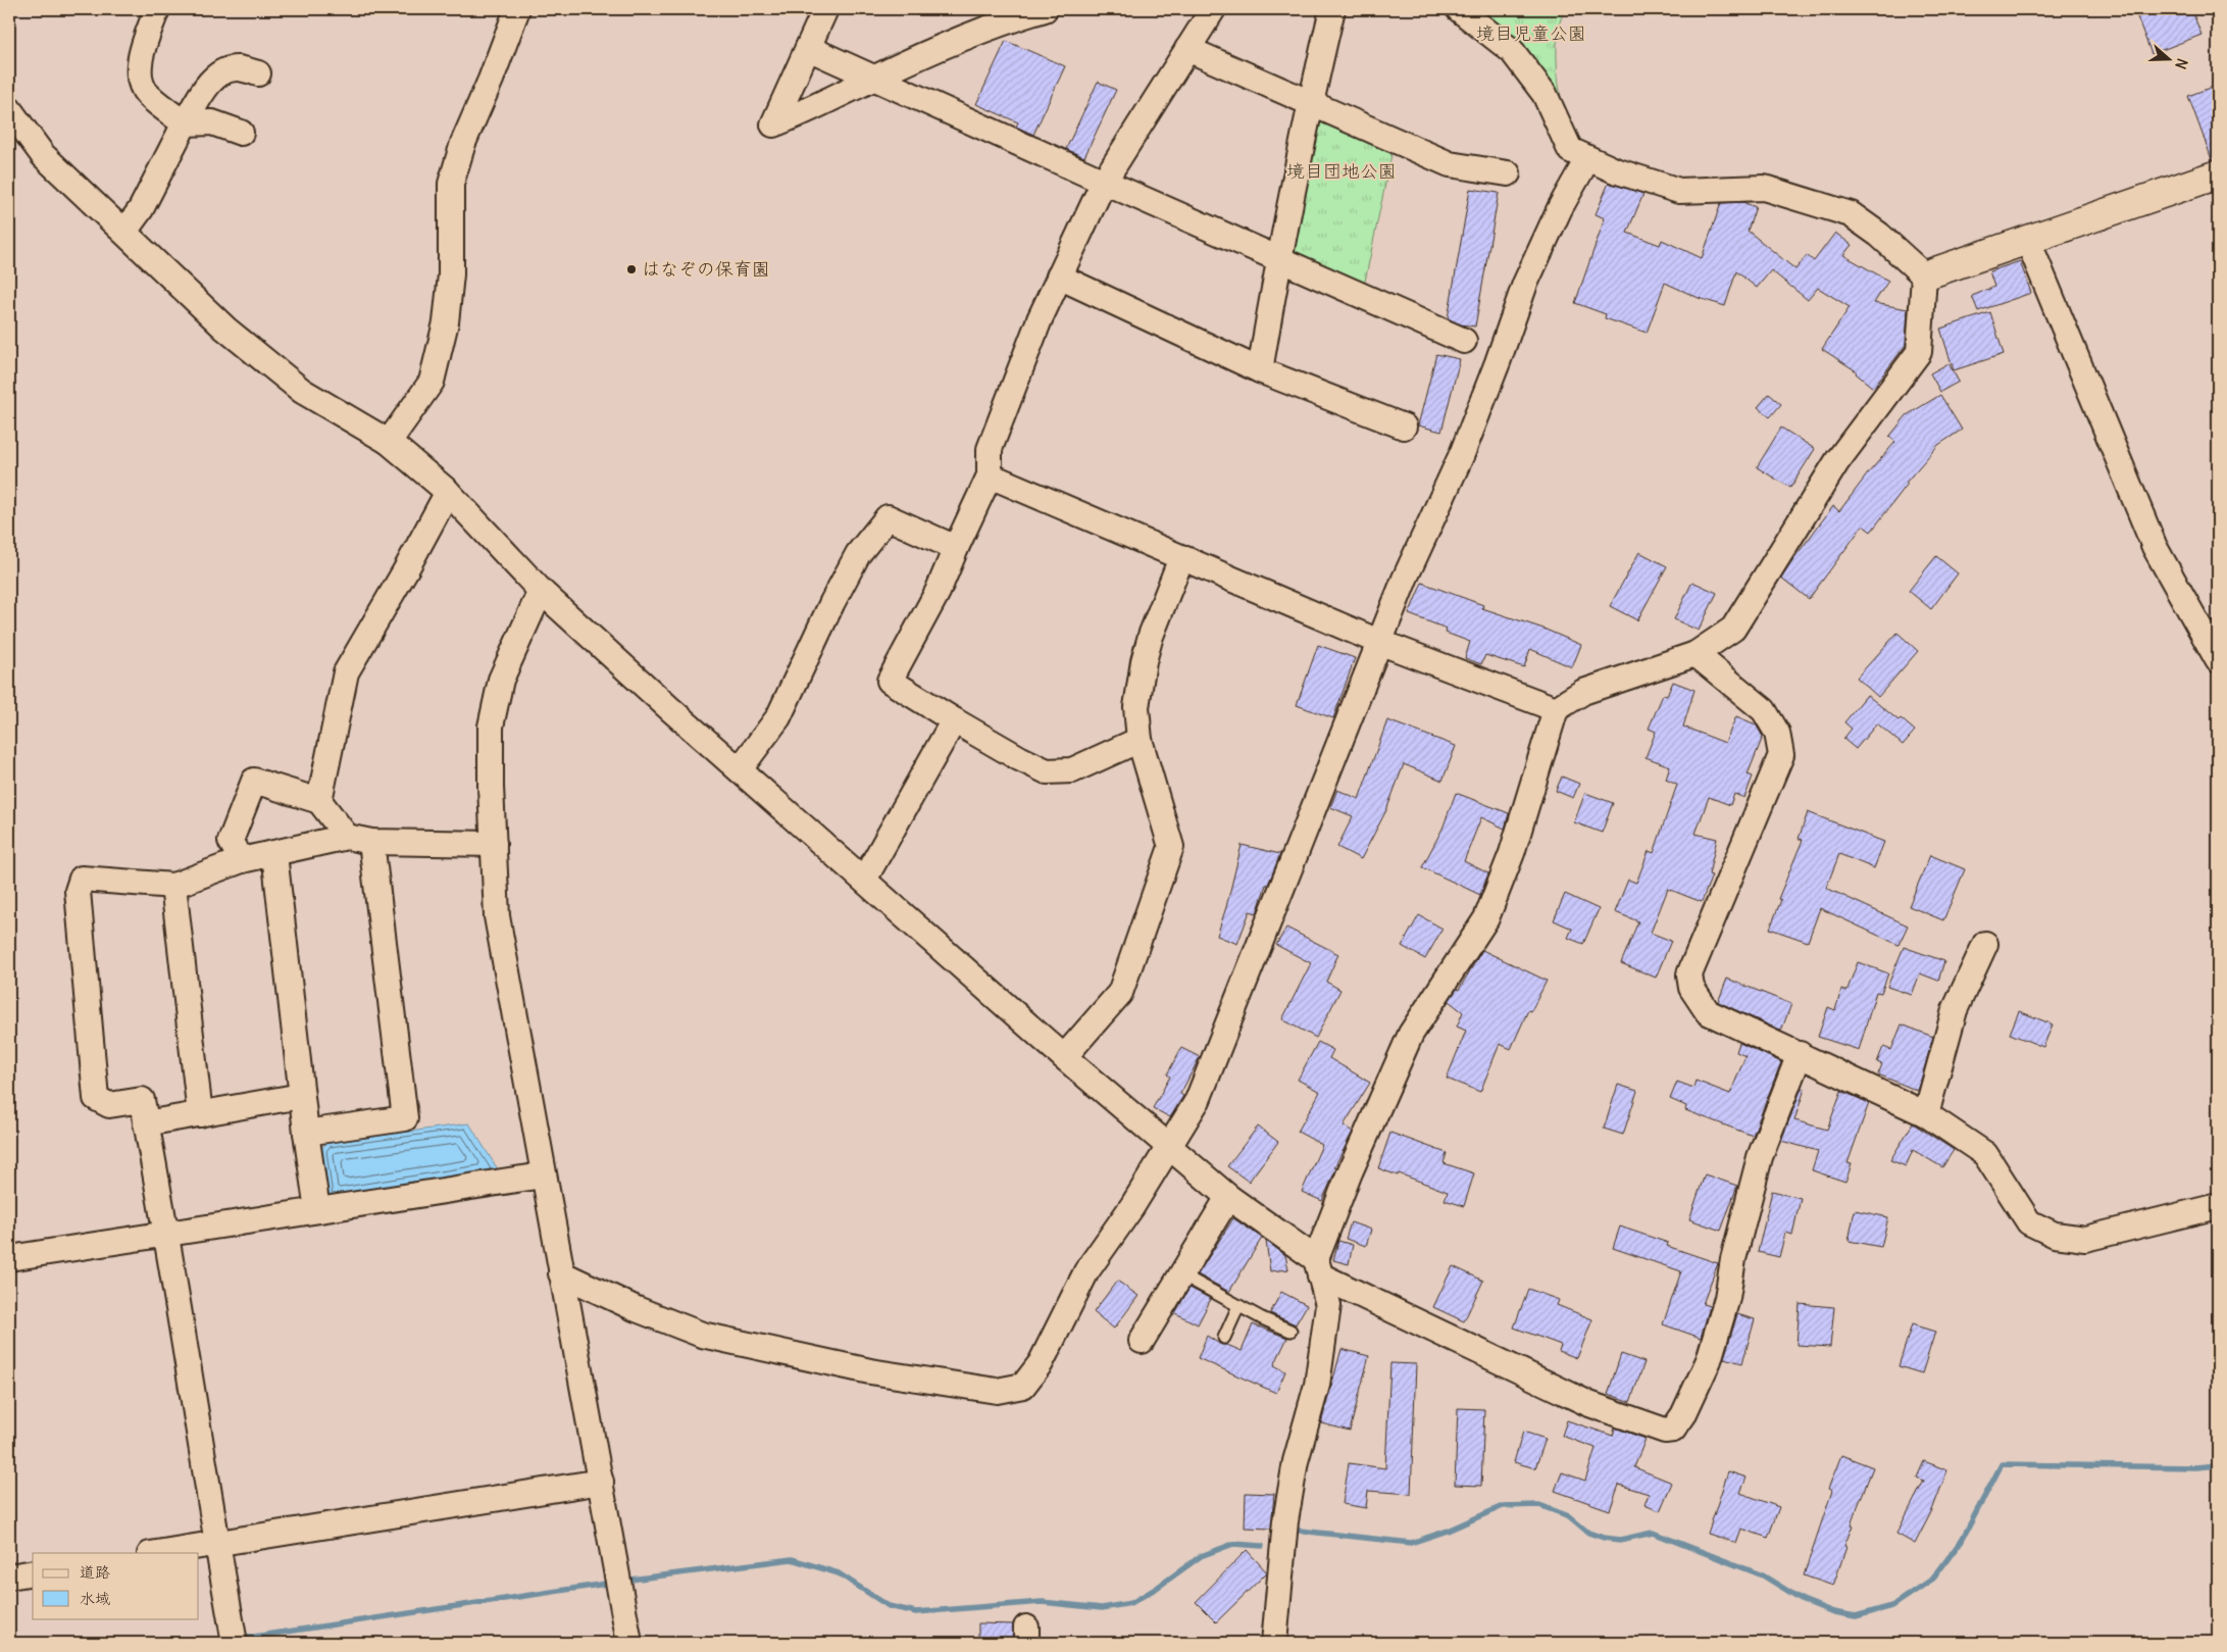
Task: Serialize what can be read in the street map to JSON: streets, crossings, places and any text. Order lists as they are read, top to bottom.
{
  "parks": ["境目児童公園", "境目団地公園"],
  "places": ["はなぞの保育園"],
  "legend": ["道路", "水域"],
  "north": "right"
}
